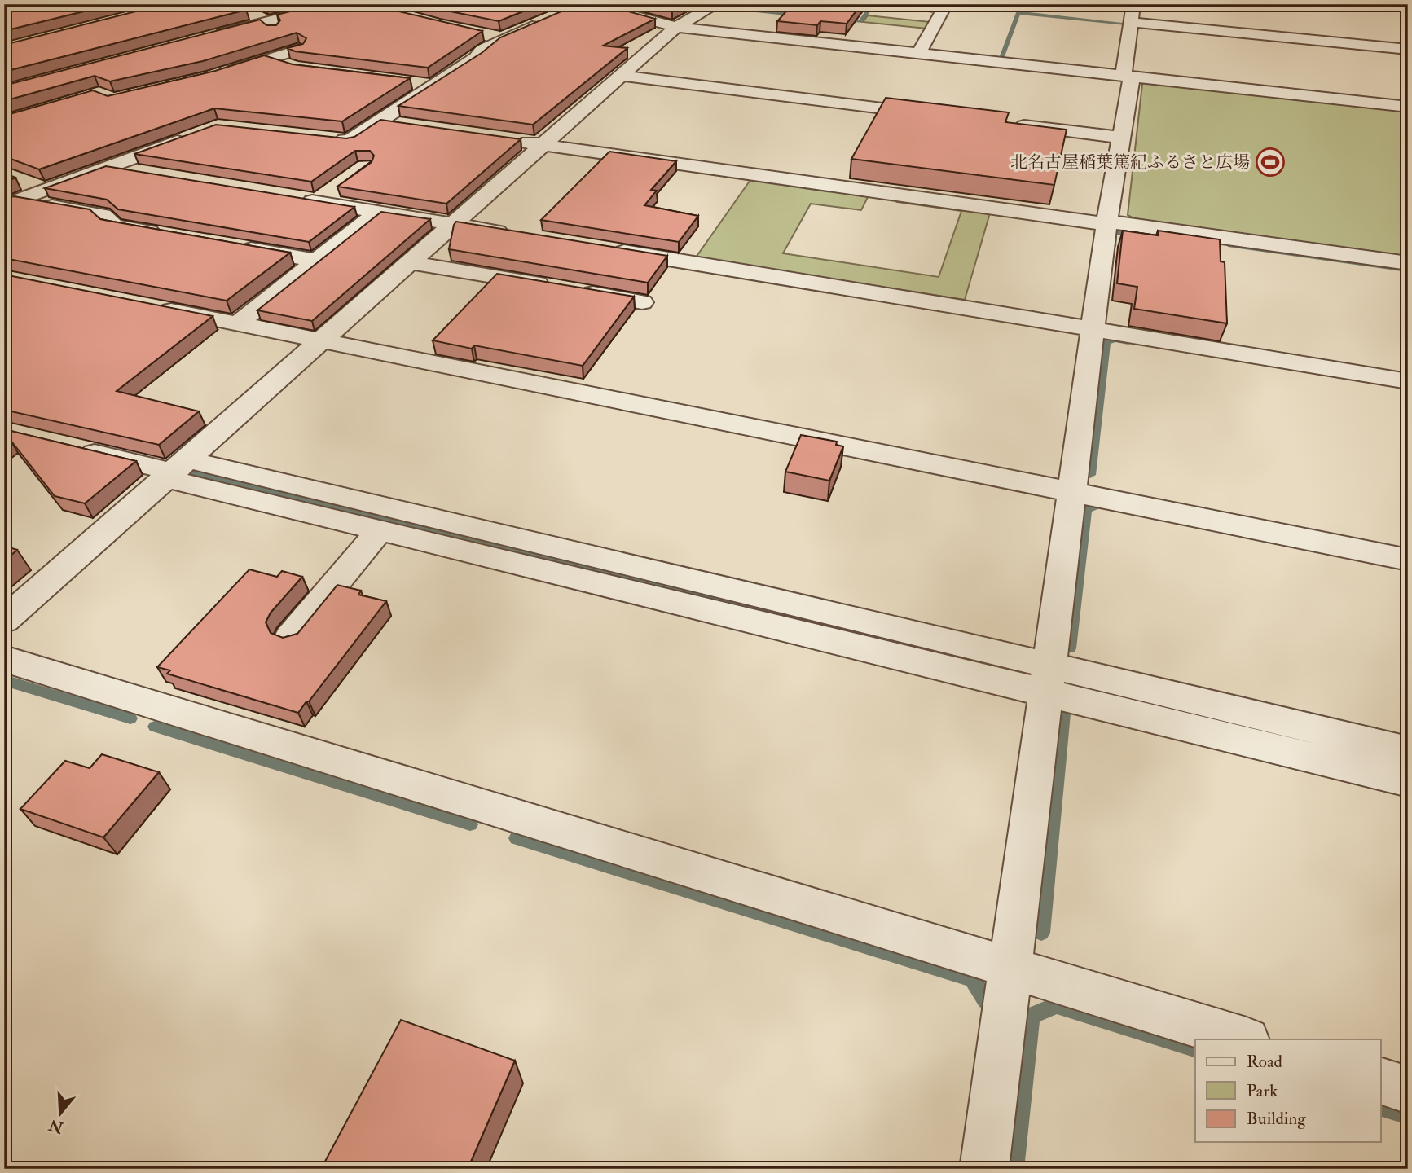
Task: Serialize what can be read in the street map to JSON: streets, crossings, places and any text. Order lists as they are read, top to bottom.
{
  "places": {
    "sports": ["北名古屋稲葉篤紀ふるさと広場"]
  },
  "legend": ["Road", "Park", "Building"],
  "north": "bottom"
}
